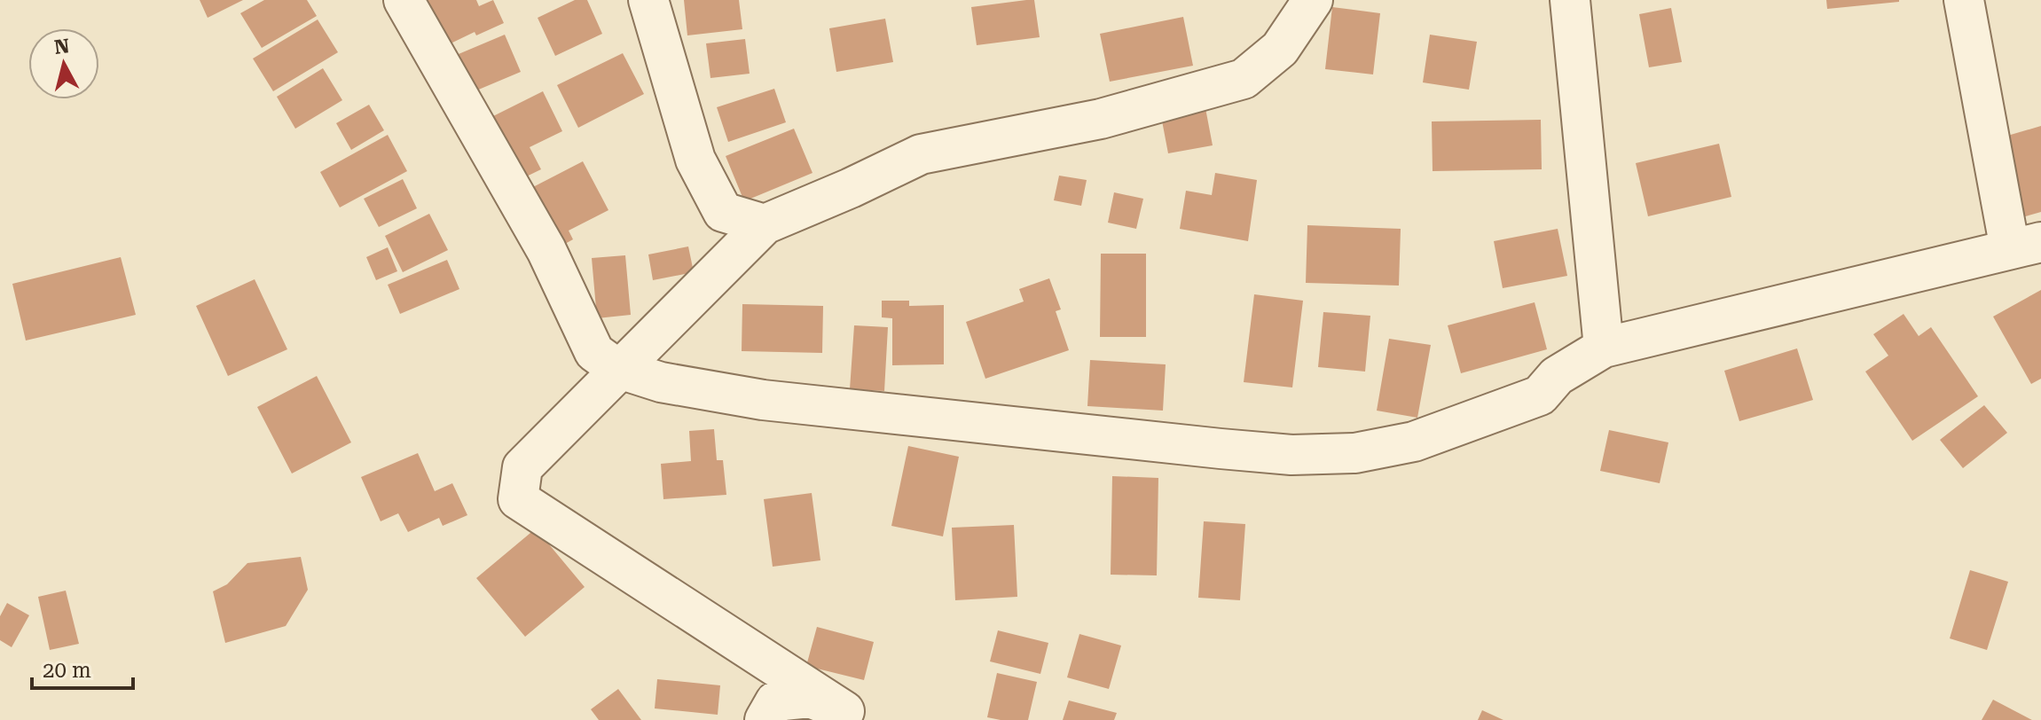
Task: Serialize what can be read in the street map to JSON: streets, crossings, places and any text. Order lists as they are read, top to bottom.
{
  "scale_bar": "20 m",
  "north": "top"
}
